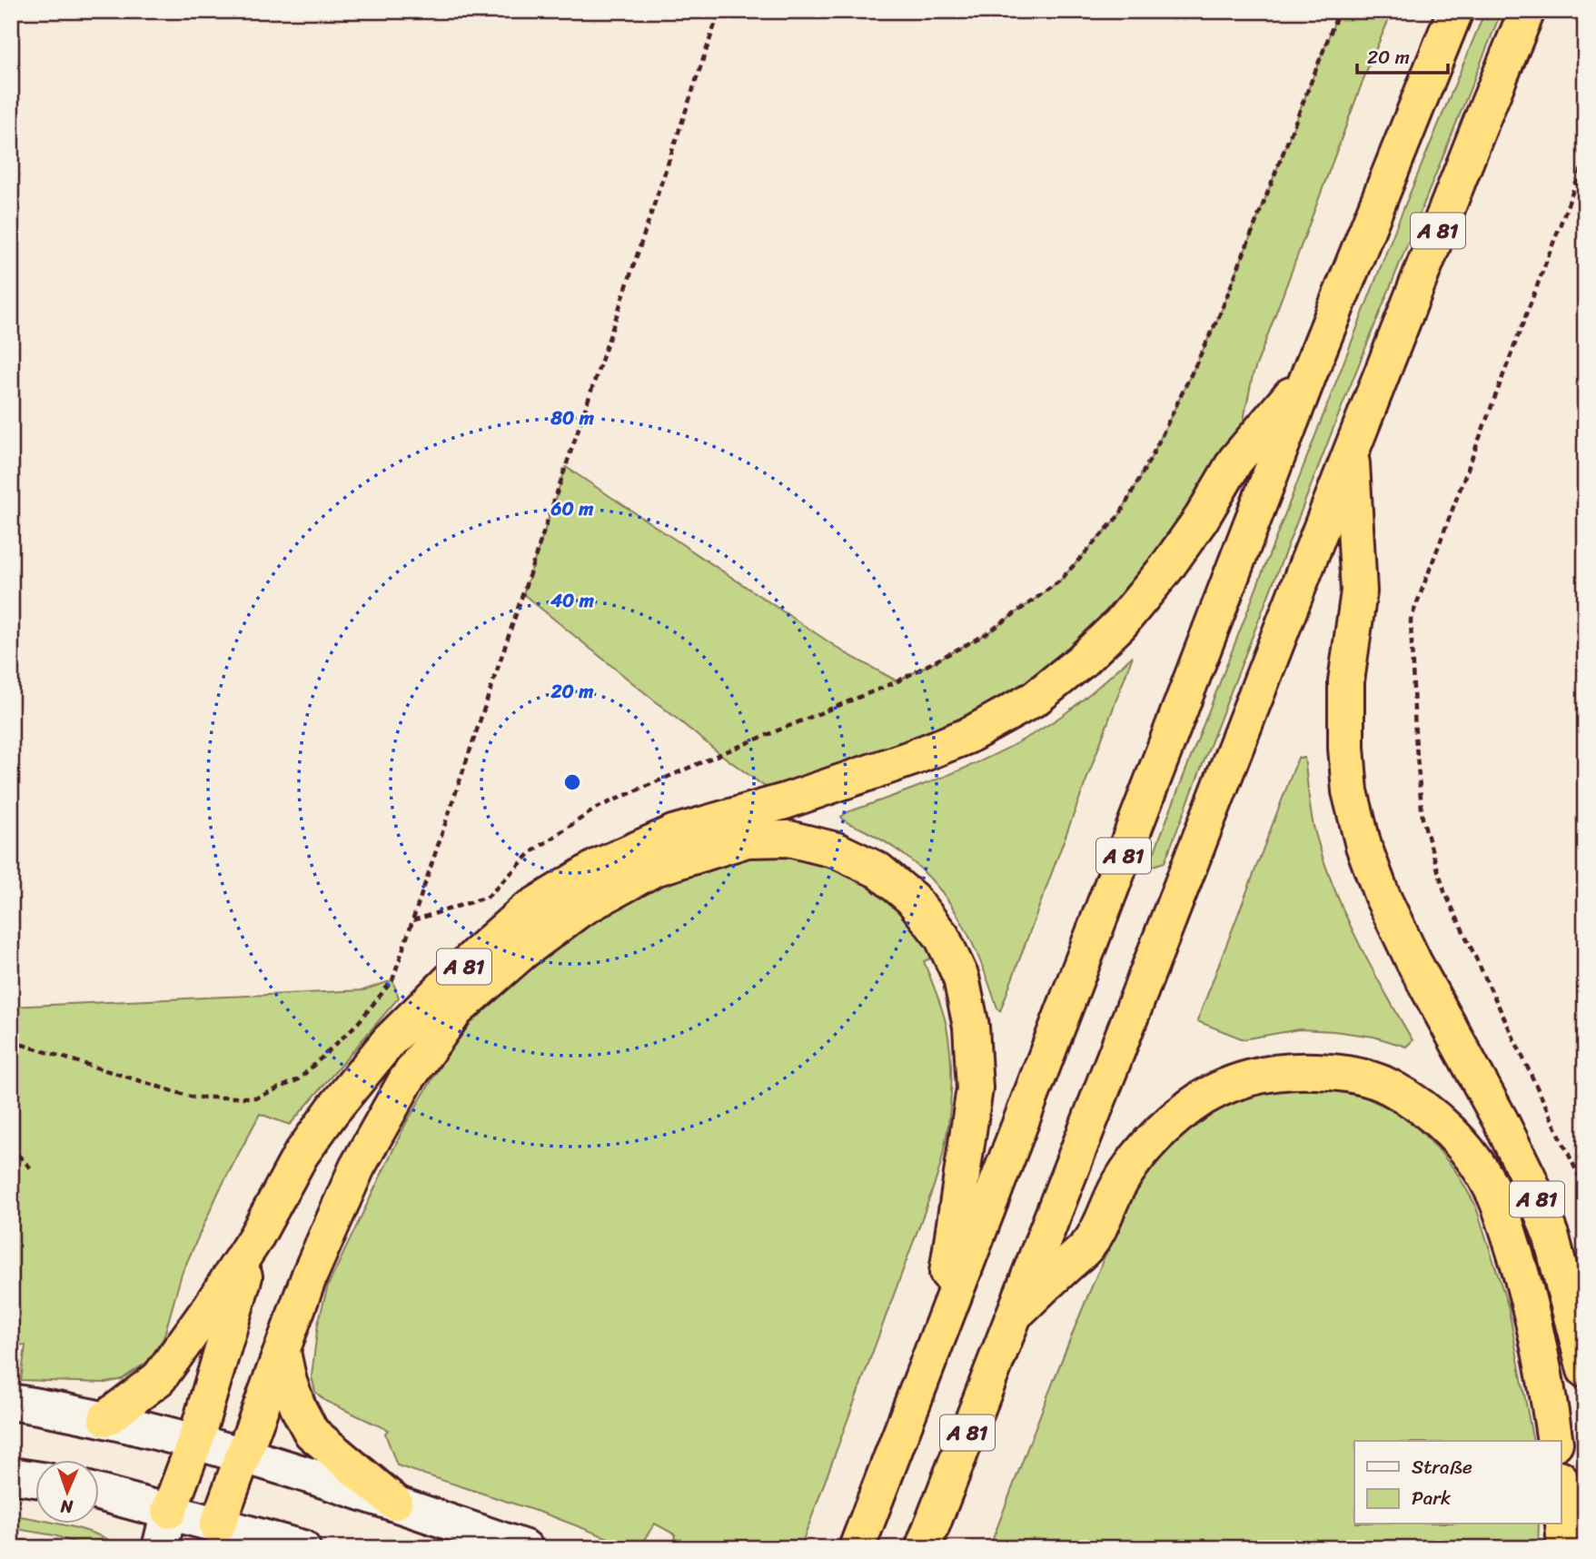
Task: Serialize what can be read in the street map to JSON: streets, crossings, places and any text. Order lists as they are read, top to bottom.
{
  "streets": {
    "highway": ["A 81"]
  },
  "legend": ["Straße", "Park"],
  "scale_bar": "20 m",
  "north": "bottom",
  "rings": [
    "80 m",
    "60 m",
    "40 m",
    "20 m"
  ]
}
